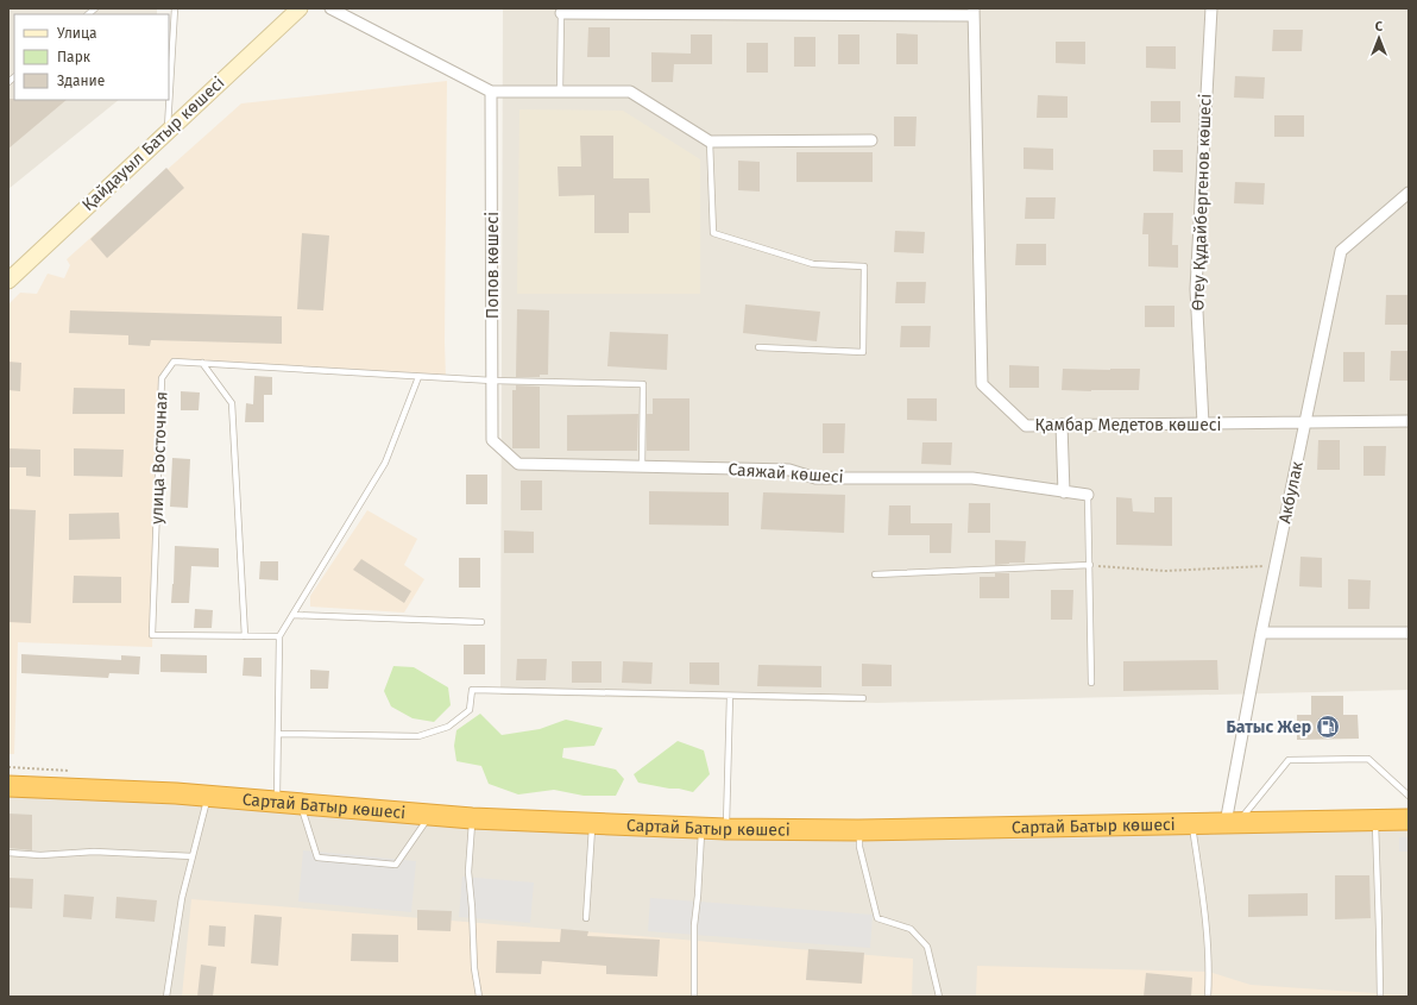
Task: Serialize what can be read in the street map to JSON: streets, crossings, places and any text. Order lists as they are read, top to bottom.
{
  "streets": {
    "highway": ["Сартай Батыр көшесі"],
    "street": [
      "Қайдауыл Батыр көшесі",
      "Өтеу Құдайбергенов көшесі",
      "Попов көшесі",
      "Қамбар Медетов көшесі",
      "Саяжай көшесі",
      "Акбулак"
    ],
    "lane": ["улица Восточная"]
  },
  "crossings": [
    ["Өтеу Құдайбергенов көшесі", "Қамбар Медетов көшесі"],
    ["Попов көшесі", "улица Восточная"],
    ["Попов көшесі", "Саяжай көшесі"],
    ["Қамбар Медетов көшесі", "Акбулак"],
    ["улица Восточная", "Саяжай көшесі"],
    ["Акбулак", "Сартай Батыр көшесі"]
  ],
  "places": {
    "fuel station": ["Батыс Жер"]
  },
  "legend": ["Улица", "Парк", "Здание"],
  "north": "top"
}
